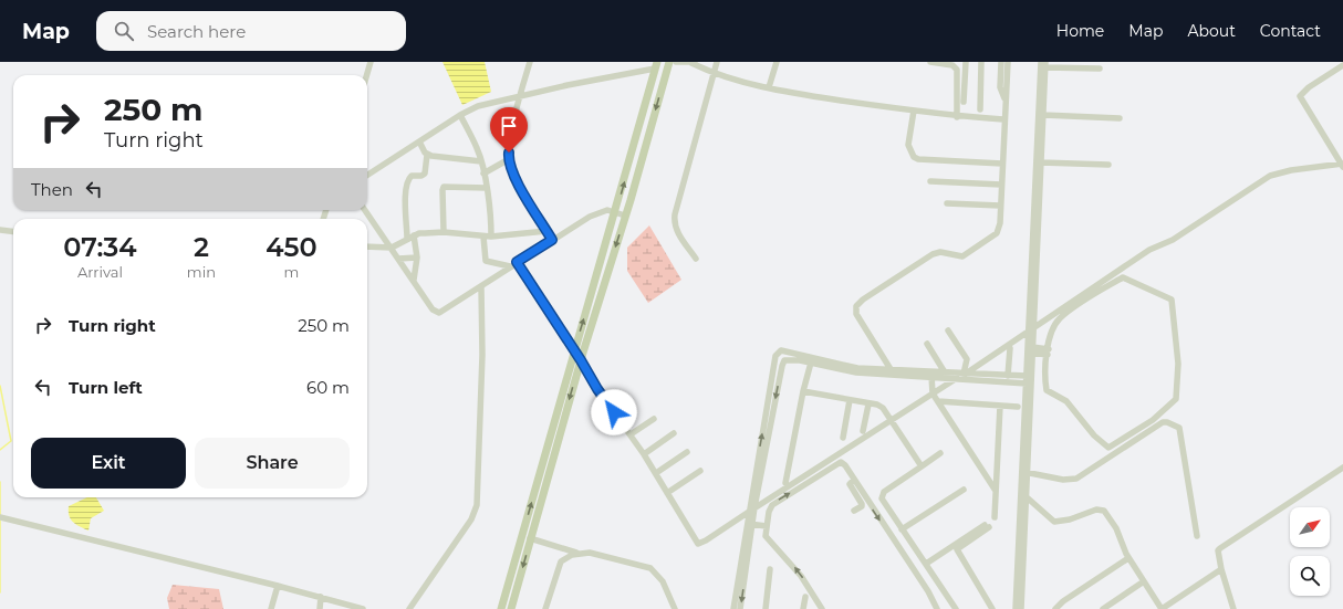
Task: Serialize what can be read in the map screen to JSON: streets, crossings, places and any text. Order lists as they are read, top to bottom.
{
  "north": "top right",
  "page": {
    "header": "Map",
    "search": "Search here",
    "nav": [
      "Home",
      "Map",
      "About",
      "Contact"
    ],
    "turn": ["250 m", "Turn right"],
    "then": "Then",
    "eta": [
      "07:34",
      "Arrival",
      "2",
      "min",
      "450",
      "m"
    ],
    "list": [
      {
        "name": "Turn right",
        "value": "250 m"
      },
      {
        "name": "Turn left",
        "value": "60 m"
      }
    ],
    "buttons": ["Exit", "Share"]
  }
}
